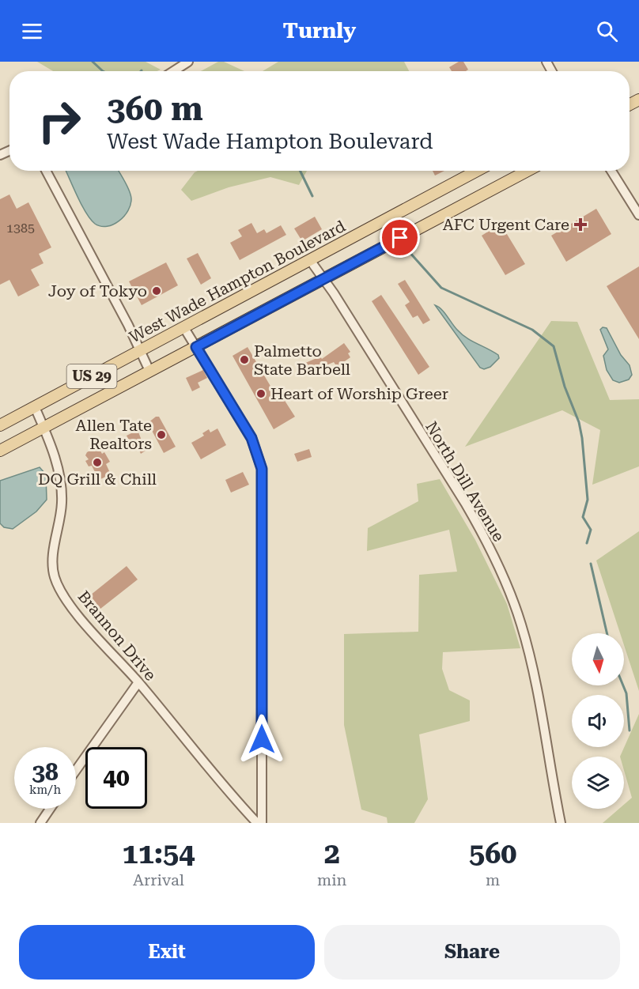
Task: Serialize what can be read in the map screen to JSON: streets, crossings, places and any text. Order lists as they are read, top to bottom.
{
  "streets": {
    "main road": ["West Wade Hampton Boulevard", "US 29"],
    "street": ["North Dill Avenue", "Brannon Drive"]
  },
  "crossings": [
    ["West Wade Hampton Boulevard", "North Dill Avenue"],
    ["West Wade Hampton Boulevard", "Brannon Drive"],
    ["US 29", "North Dill Avenue"],
    ["US 29", "Brannon Drive"]
  ],
  "places": {
    "health": ["AFC Urgent Care"],
    "other": [
      "Joy of Tokyo",
      "Palmetto State Barbell",
      "Heart of Worship Greer",
      "Allen Tate Realtors",
      "DQ Grill & Chill"
    ]
  },
  "house_numbers": ["1385"],
  "north": "bottom",
  "page": {
    "header": "Turnly",
    "turn": ["360 m", "West Wade Hampton Boulevard"],
    "speed": "38 km/h",
    "limit": "40",
    "eta": [
      "11:54",
      "Arrival",
      "2",
      "min",
      "560",
      "m"
    ],
    "buttons": ["Exit", "Share"]
  }
}
